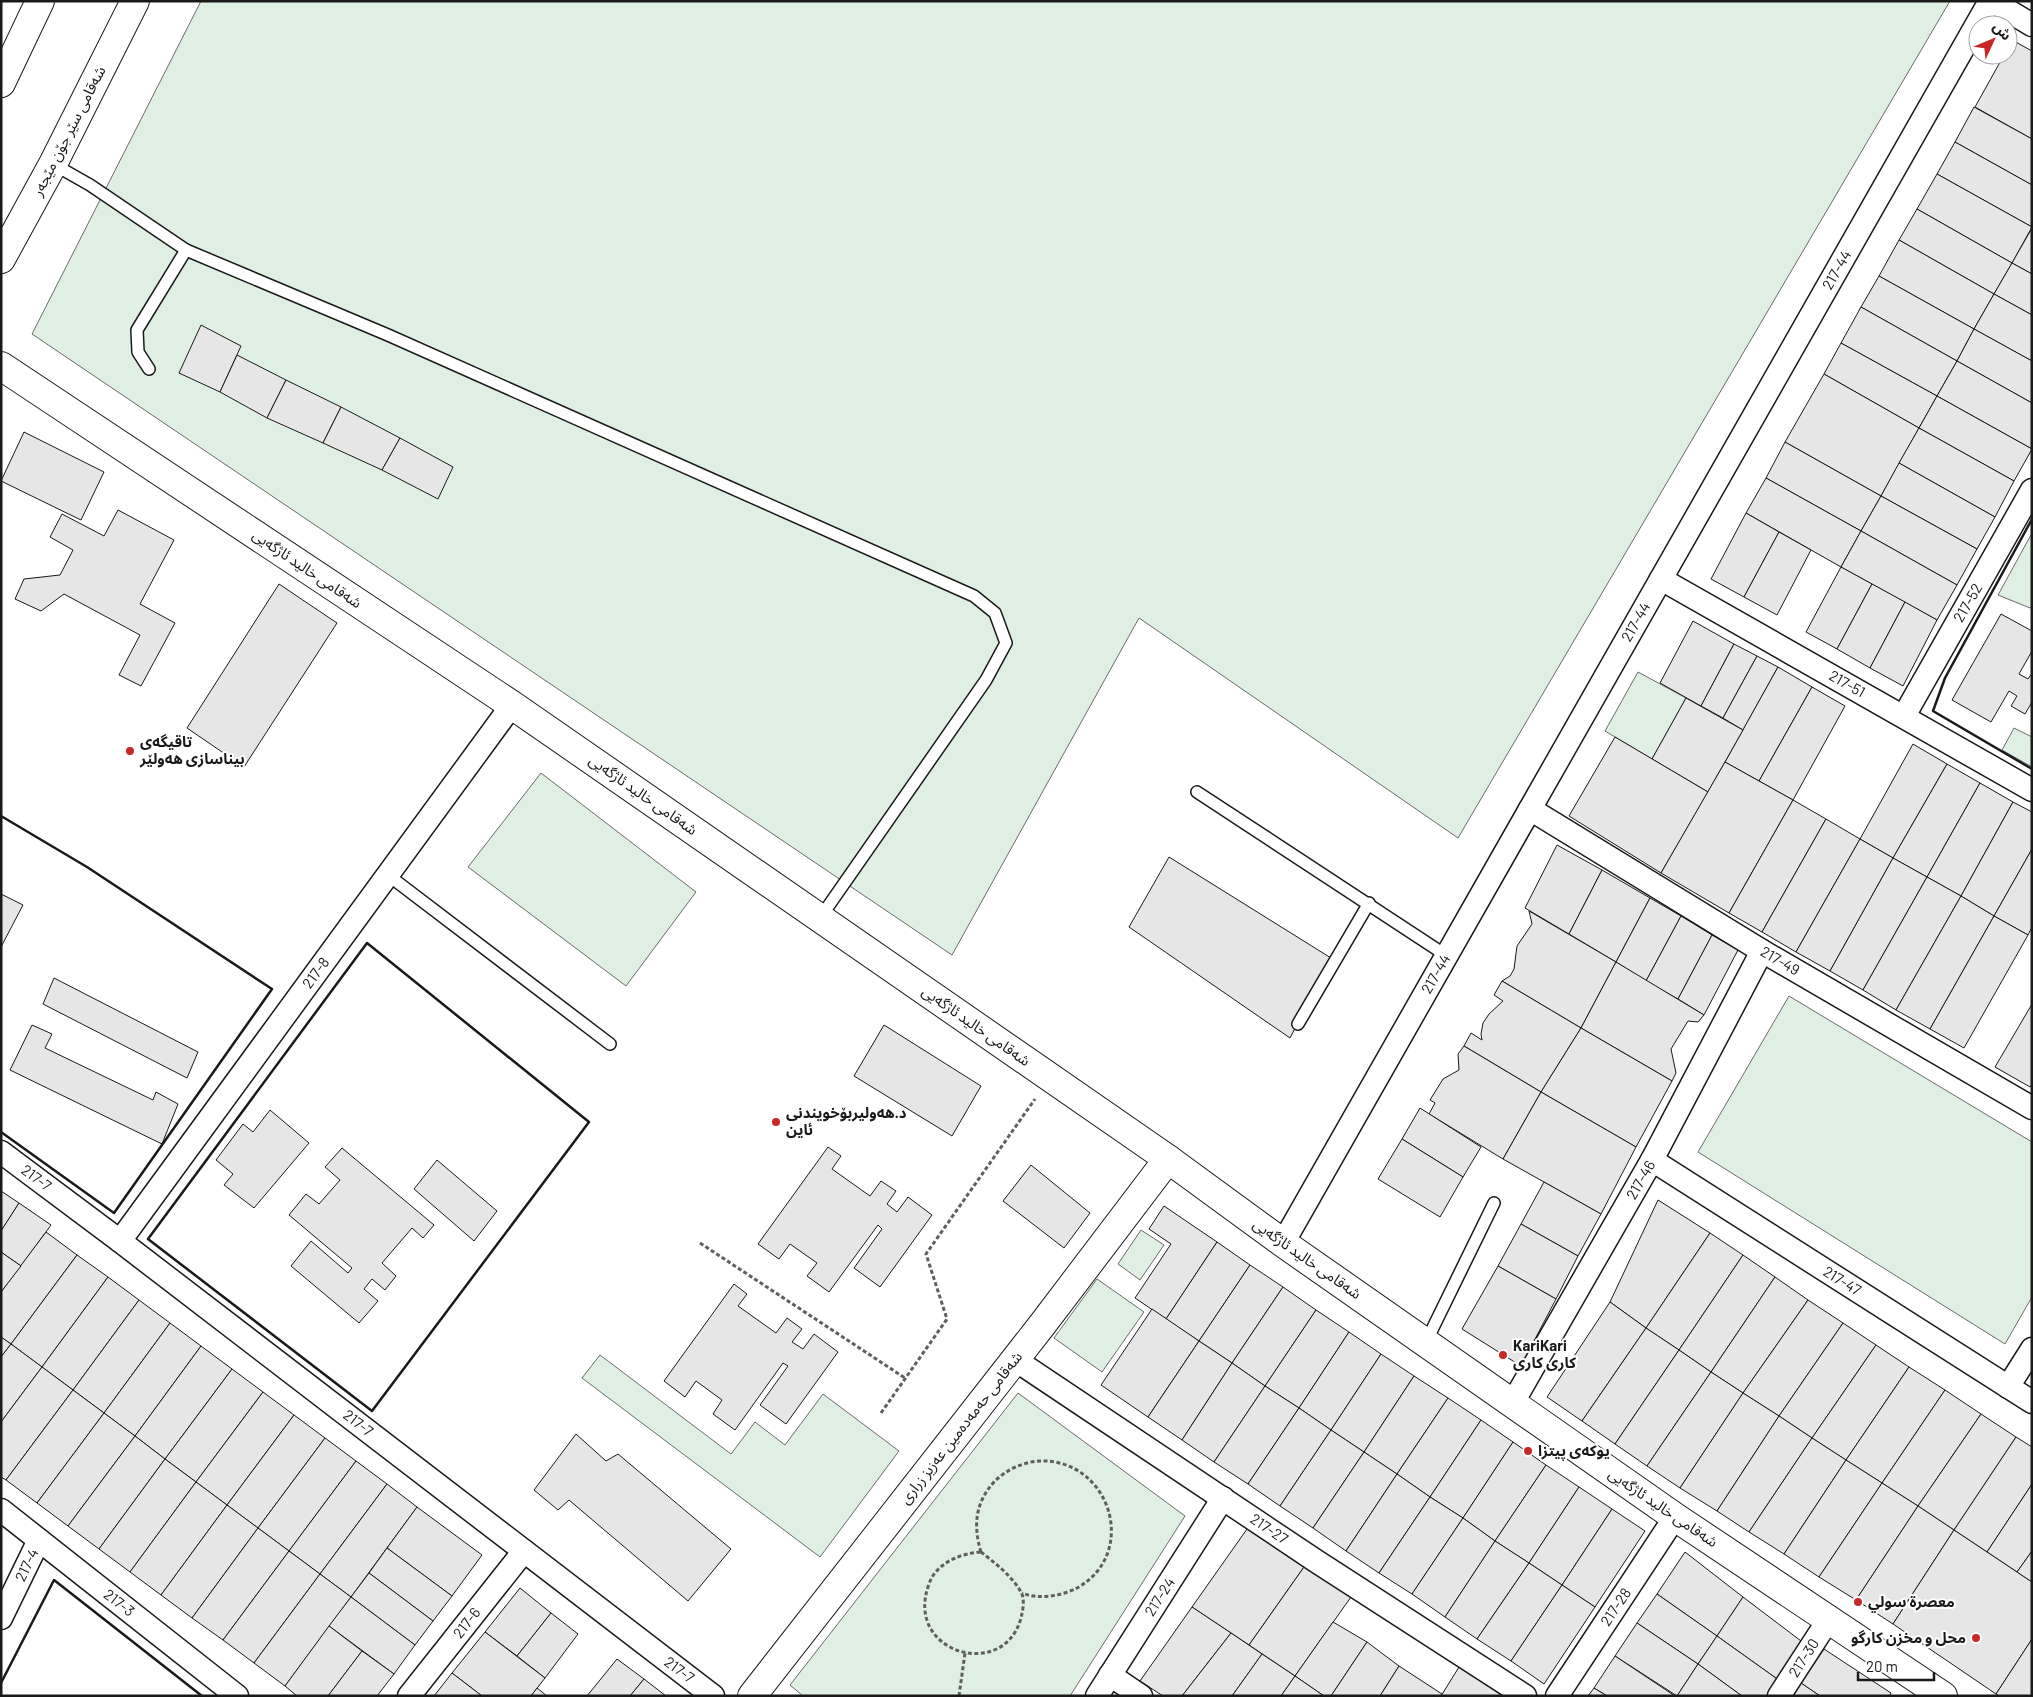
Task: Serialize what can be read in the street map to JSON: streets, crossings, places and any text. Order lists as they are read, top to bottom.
{
  "streets": {
    "main road": ["شەقامی سێر جۆن مێجەر", "شەقامی خالید ئاژگەیی", "شەقامی حەمەدەمین عەزیز زراری"],
    "street": [
      "217-44",
      "217-52",
      "217-51",
      "217-49",
      "217-8",
      "217-7",
      "217-46",
      "217-47",
      "217-27",
      "217-4",
      "217-24",
      "217-3",
      "217-28",
      "217-6",
      "217-30"
    ]
  },
  "crossings": [
    ["217-44", "شەقامی خالید ئاژگەیی"],
    ["217-44", "217-51"],
    ["217-44", "217-49"],
    ["شەقامی خالید ئاژگەیی", "217-8"],
    ["شەقامی خالید ئاژگەیی", "217-46"],
    ["شەقامی خالید ئاژگەیی", "شەقامی حەمەدەمین عەزیز زراری"],
    ["شەقامی خالید ئاژگەیی", "217-28"],
    ["شەقامی خالید ئاژگەیی", "217-30"],
    ["217-52", "217-51"],
    ["217-49", "217-46"],
    ["217-8", "217-7"],
    ["217-7", "217-6"],
    ["217-46", "217-47"],
    ["شەقامی حەمەدەمین عەزیز زراری", "217-27"],
    ["217-27", "217-24"],
    ["217-4", "217-3"]
  ],
  "places": [
    "تاقیگەی بیناسازی هەولێر",
    "د.هه‌ولیربۆخویندنی ئاین",
    "KariKari کاری کاری",
    "یوکەی پیتزا",
    "معصرة سولي",
    "محل و مخزن كارگو"
  ],
  "scale_bar": "20 m",
  "north": "top right"
}
